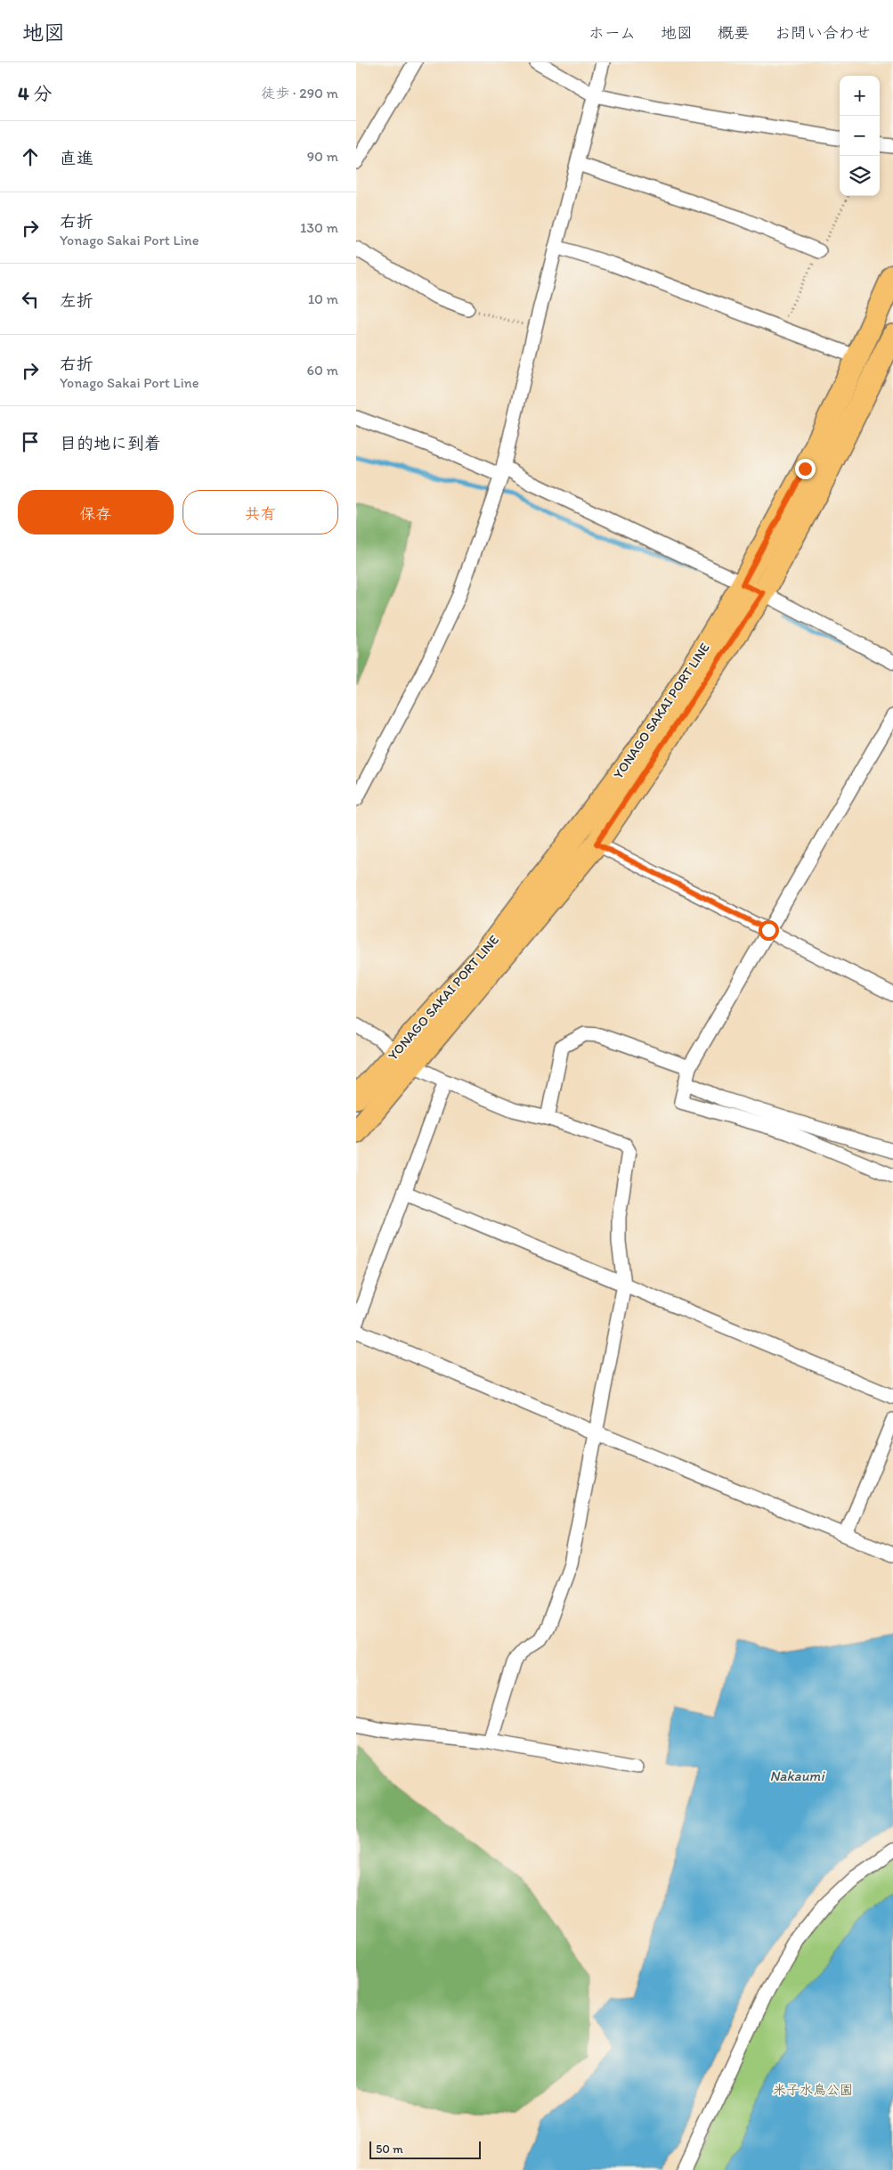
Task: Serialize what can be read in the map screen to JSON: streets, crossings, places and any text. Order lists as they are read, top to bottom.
{
  "streets": {
    "main road": ["YONAGO SAKAI PORT LINE"]
  },
  "water": ["Nakaumi"],
  "parks": ["米子水鳥公園"],
  "scale_bar": "50 m",
  "page": {
    "header": "地図",
    "nav": [
      "ホーム",
      "地図",
      "概要",
      "お問い合わせ"
    ],
    "heading": ["4 分", "徒歩 · 290 m"],
    "map_buttons": ["+", "−"],
    "list": [
      ["直進", "90 m"],
      ["右折", "Yonago Sakai Port Line", "130 m"],
      ["左折", "10 m"],
      ["右折", "Yonago Sakai Port Line", "60 m"],
      "目的地に到着"
    ],
    "buttons": ["保存", "共有"],
    "scale": "50 m"
  }
}
